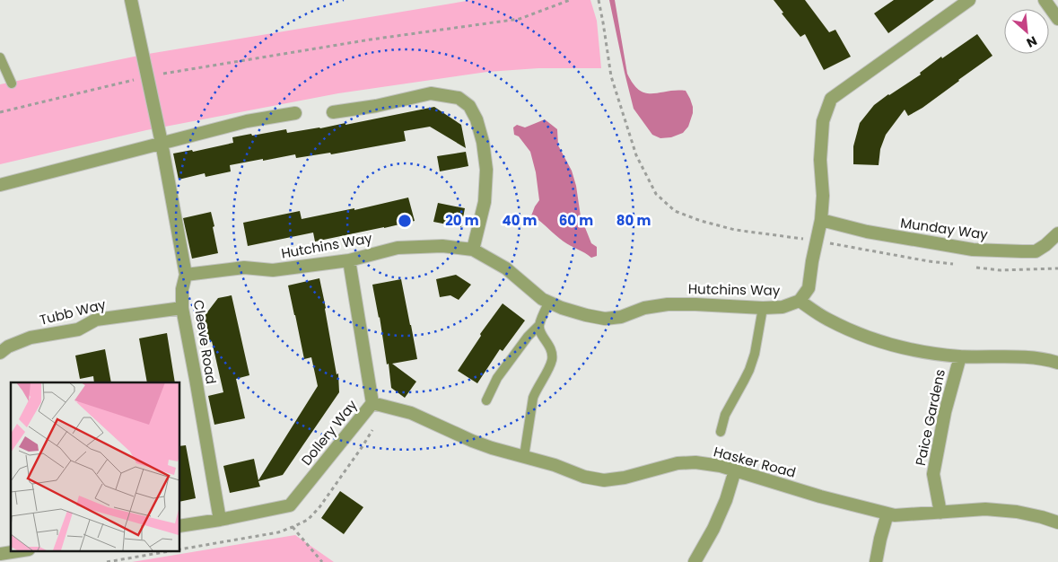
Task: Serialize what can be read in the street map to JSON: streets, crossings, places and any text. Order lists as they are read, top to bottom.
{
  "streets": {
    "street": [
      "Munday Way",
      "Hutchins Way",
      "Tubb Way",
      "Cleeve Road",
      "Paice Gardens",
      "Dollery Way",
      "Hasker Road"
    ]
  },
  "crossings": [
    ["Munday Way", "Hutchins Way"],
    ["Hutchins Way", "Cleeve Road"],
    ["Hutchins Way", "Paice Gardens"],
    ["Hutchins Way", "Dollery Way"],
    ["Tubb Way", "Cleeve Road"],
    ["Cleeve Road", "Dollery Way"],
    ["Paice Gardens", "Hasker Road"],
    ["Dollery Way", "Hasker Road"]
  ],
  "north": "bottom right",
  "rings": [
    "20 m",
    "40 m",
    "60 m",
    "80 m"
  ]
}
